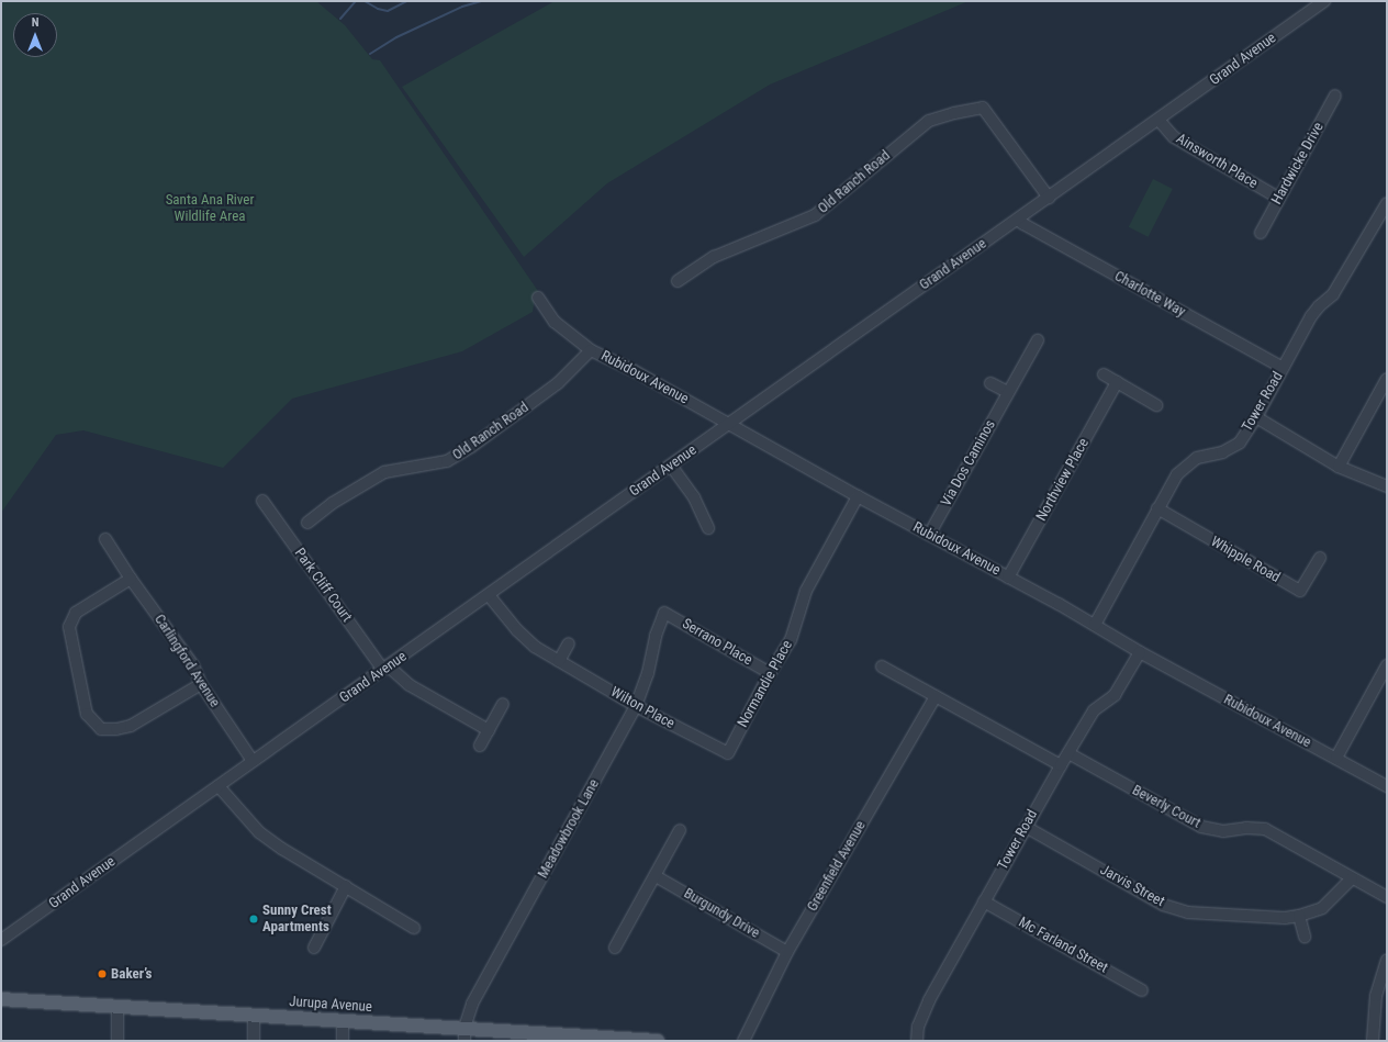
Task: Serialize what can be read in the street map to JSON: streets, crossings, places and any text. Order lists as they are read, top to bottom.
{
  "streets": {
    "main road": ["Jurupa Avenue"],
    "street": [
      "Grand Avenue",
      "Ainsworth Place",
      "Hardwicke Drive",
      "Old Ranch Road",
      "Charlotte Way",
      "Rubidoux Avenue",
      "Tower Road",
      "Via Dos Caminos",
      "Northview Place",
      "Whipple Road",
      "Park Cliff Court",
      "Serrano Place",
      "Carlingford Avenue",
      "Normandie Place",
      "Wilton Place",
      "Beverly Court",
      "Meadowbrook Lane",
      "Greenfield Avenue",
      "Jarvis Street",
      "Burgundy Drive",
      "Mc Farland Street"
    ]
  },
  "crossings": [
    ["Grand Avenue", "Ainsworth Place"],
    ["Grand Avenue", "Old Ranch Road"],
    ["Grand Avenue", "Charlotte Way"],
    ["Grand Avenue", "Rubidoux Avenue"],
    ["Grand Avenue", "Park Cliff Court"],
    ["Grand Avenue", "Carlingford Avenue"],
    ["Grand Avenue", "Wilton Place"],
    ["Ainsworth Place", "Hardwicke Drive"],
    ["Old Ranch Road", "Rubidoux Avenue"],
    ["Charlotte Way", "Tower Road"],
    ["Rubidoux Avenue", "Tower Road"],
    ["Rubidoux Avenue", "Via Dos Caminos"],
    ["Rubidoux Avenue", "Northview Place"],
    ["Rubidoux Avenue", "Normandie Place"],
    ["Tower Road", "Whipple Road"],
    ["Tower Road", "Beverly Court"],
    ["Tower Road", "Jarvis Street"],
    ["Tower Road", "Mc Farland Street"],
    ["Serrano Place", "Normandie Place"],
    ["Serrano Place", "Meadowbrook Lane"],
    ["Normandie Place", "Wilton Place"],
    ["Wilton Place", "Meadowbrook Lane"],
    ["Beverly Court", "Jarvis Street"],
    ["Meadowbrook Lane", "Jurupa Avenue"],
    ["Greenfield Avenue", "Burgundy Drive"]
  ],
  "parks": ["Santa Ana River Wildlife Area"],
  "places": ["Sunny Crest Apartments", "Baker’s"],
  "north": "top"
}
